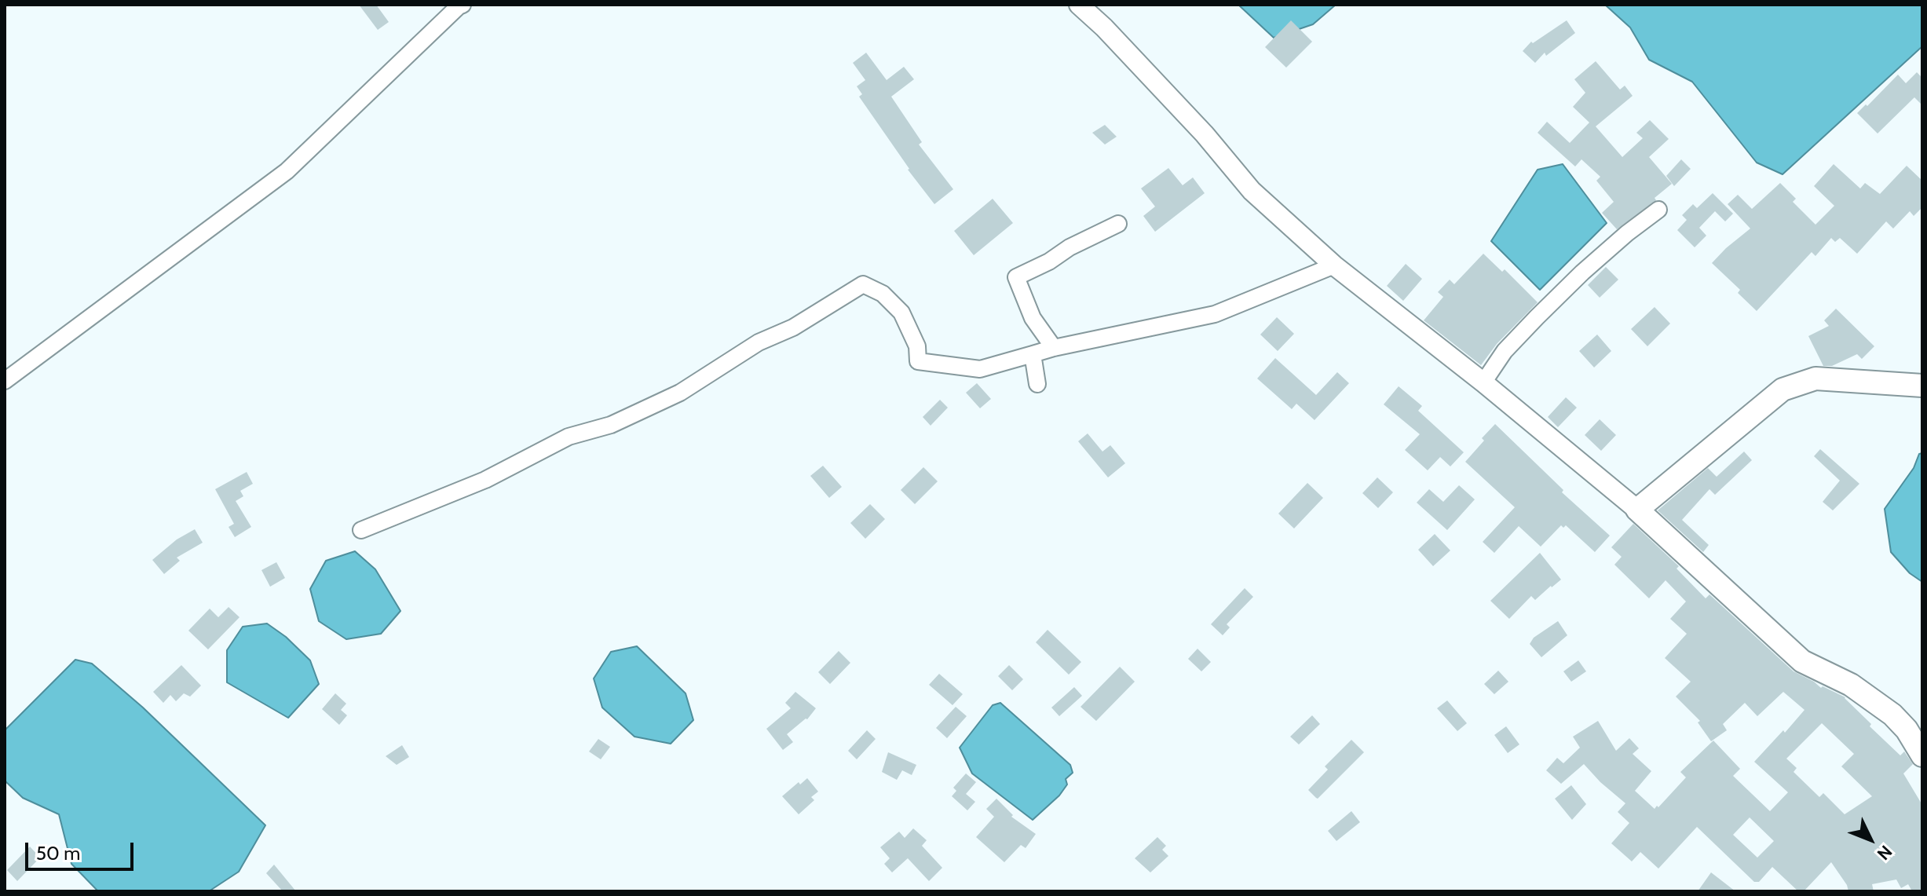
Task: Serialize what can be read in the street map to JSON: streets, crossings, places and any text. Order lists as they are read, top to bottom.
{
  "scale_bar": "50 m",
  "north": "bottom right"
}
